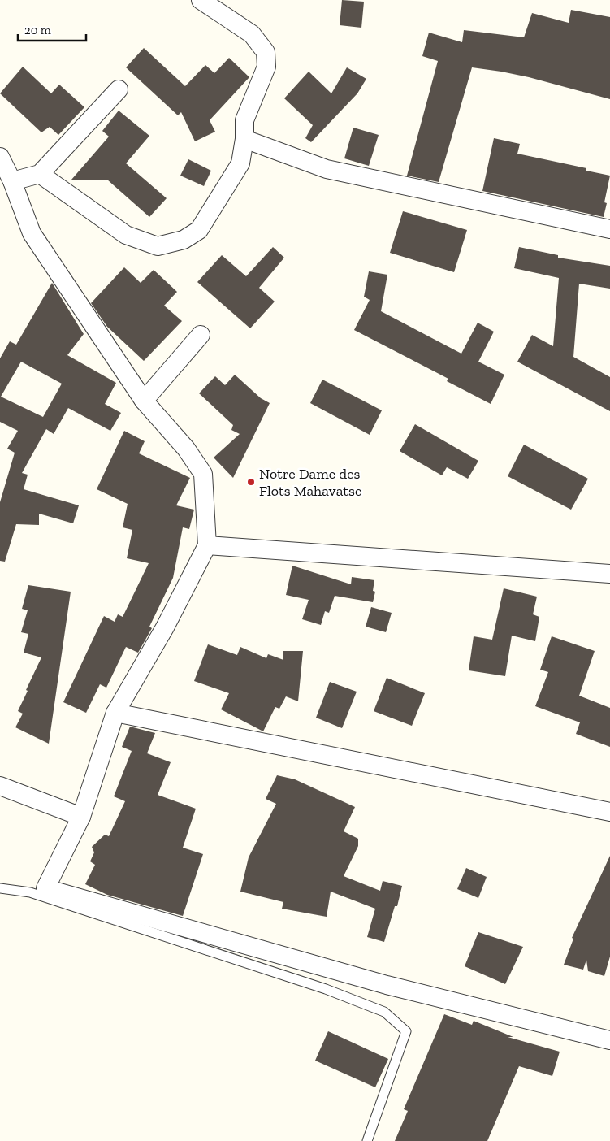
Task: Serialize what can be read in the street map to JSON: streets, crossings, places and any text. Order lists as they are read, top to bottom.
{
  "places": ["Notre Dame des Flots Mahavatse"],
  "scale_bar": "20 m"
}
